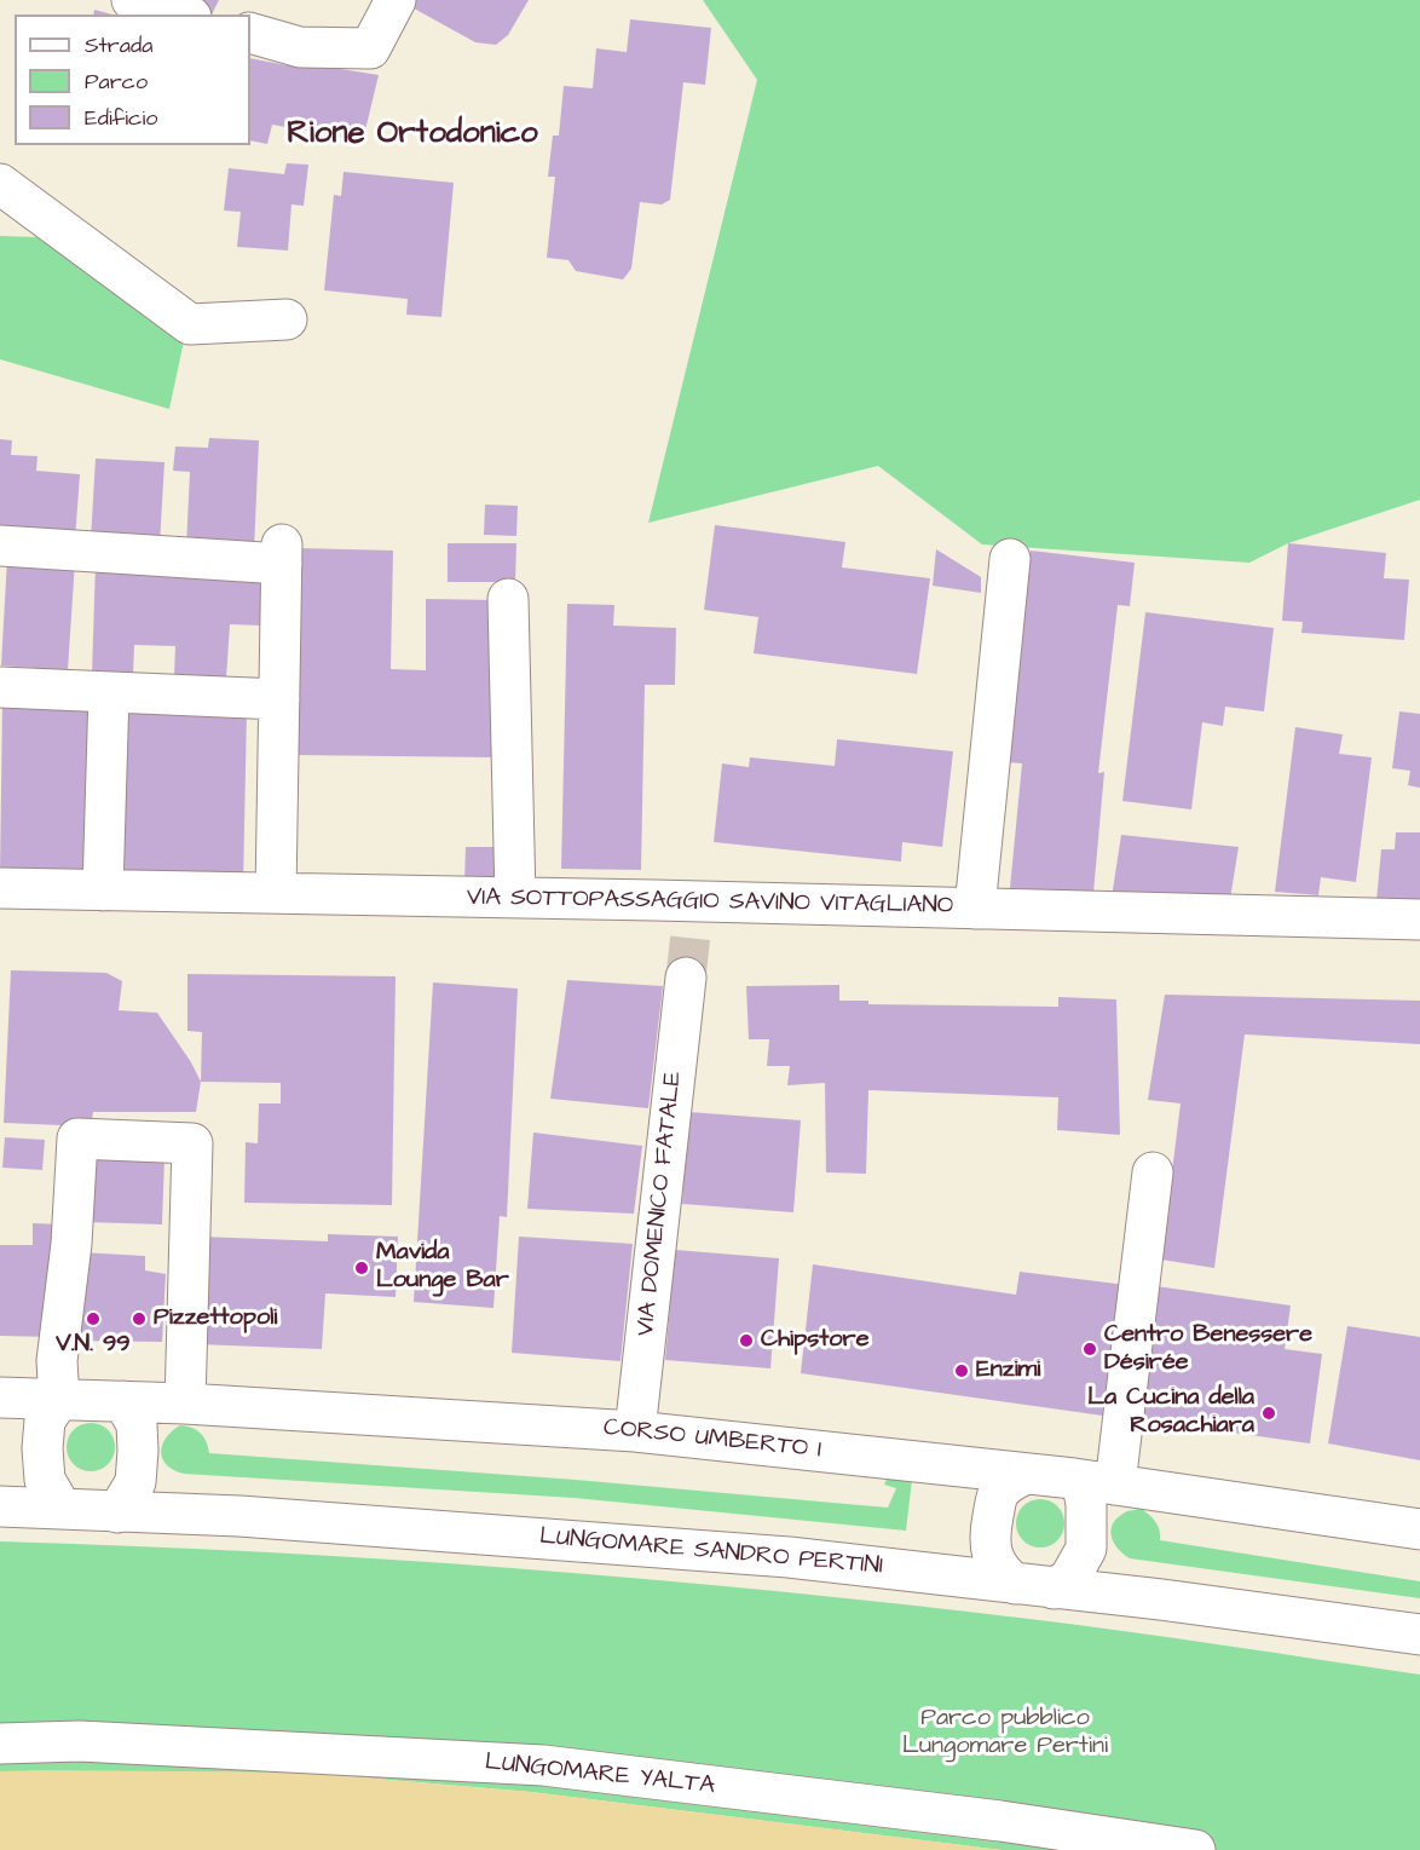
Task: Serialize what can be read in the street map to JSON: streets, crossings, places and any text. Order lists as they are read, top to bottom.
{
  "streets": {
    "street": [
      "VIA SOTTOPASSAGGIO SAVINO VITAGLIANO",
      "VIA DOMENICO FATALE",
      "CORSO UMBERTO I",
      "LUNGOMARE SANDRO PERTINI",
      "LUNGOMARE YALTA"
    ]
  },
  "crossings": [
    ["VIA DOMENICO FATALE", "CORSO UMBERTO I"],
    ["CORSO UMBERTO I", "LUNGOMARE SANDRO PERTINI"]
  ],
  "districts": ["Rione Ortodonico"],
  "parks": ["Parco pubblico Lungomare Pertini"],
  "places": [
    "Mavida Lounge Bar",
    "V.N. 99",
    "Pizzettopoli",
    "Chipstore",
    "Centro Benessere Désirée",
    "Enzimi",
    "La Cucina della Rosachiara"
  ],
  "legend": ["Strada", "Parco", "Edificio"]
}
